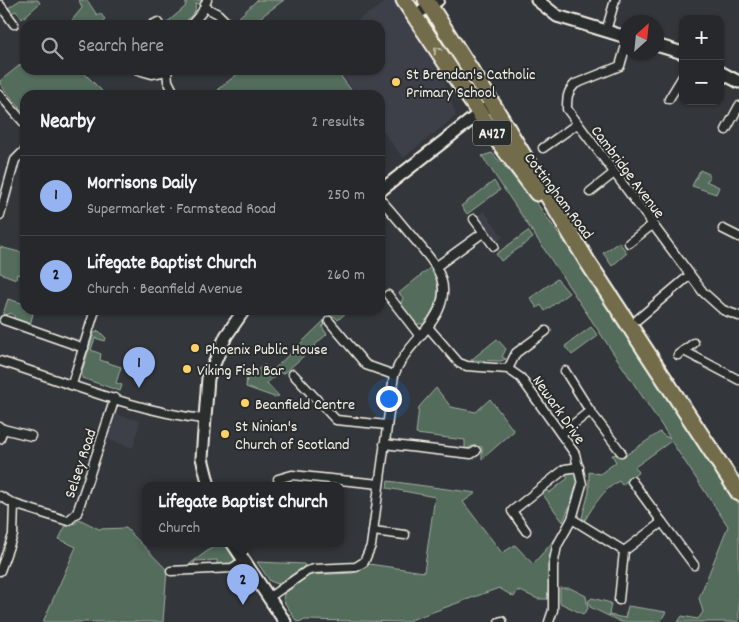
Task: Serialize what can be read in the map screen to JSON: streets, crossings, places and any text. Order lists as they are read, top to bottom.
{
  "streets": {
    "highway": ["A427", "Cottingham Road"],
    "street": ["Cambridge Avenue", "Newark Drive", "Selsey Road"]
  },
  "places": [
    "St Brendan's Catholic Primary School",
    "Phoenix Public House",
    "Viking Fish Bar",
    "Beanfield Centre",
    "St Ninian's Church of Scotland"
  ],
  "north": "top right",
  "page": {
    "map_buttons": ["+", "−"],
    "search": "Search here",
    "heading": ["Nearby", "2 results"],
    "list": [
      {
        "mark": "1",
        "name": "Morrisons Daily",
        "note": "Supermarket · Farmstead Road",
        "value": "250 m"
      },
      {
        "mark": "2",
        "name": "Lifegate Baptist Church",
        "note": "Church · Beanfield Avenue",
        "value": "260 m"
      }
    ],
    "pins": ["1", "2"],
    "popup": ["Lifegate Baptist Church", "Church"]
  }
}
